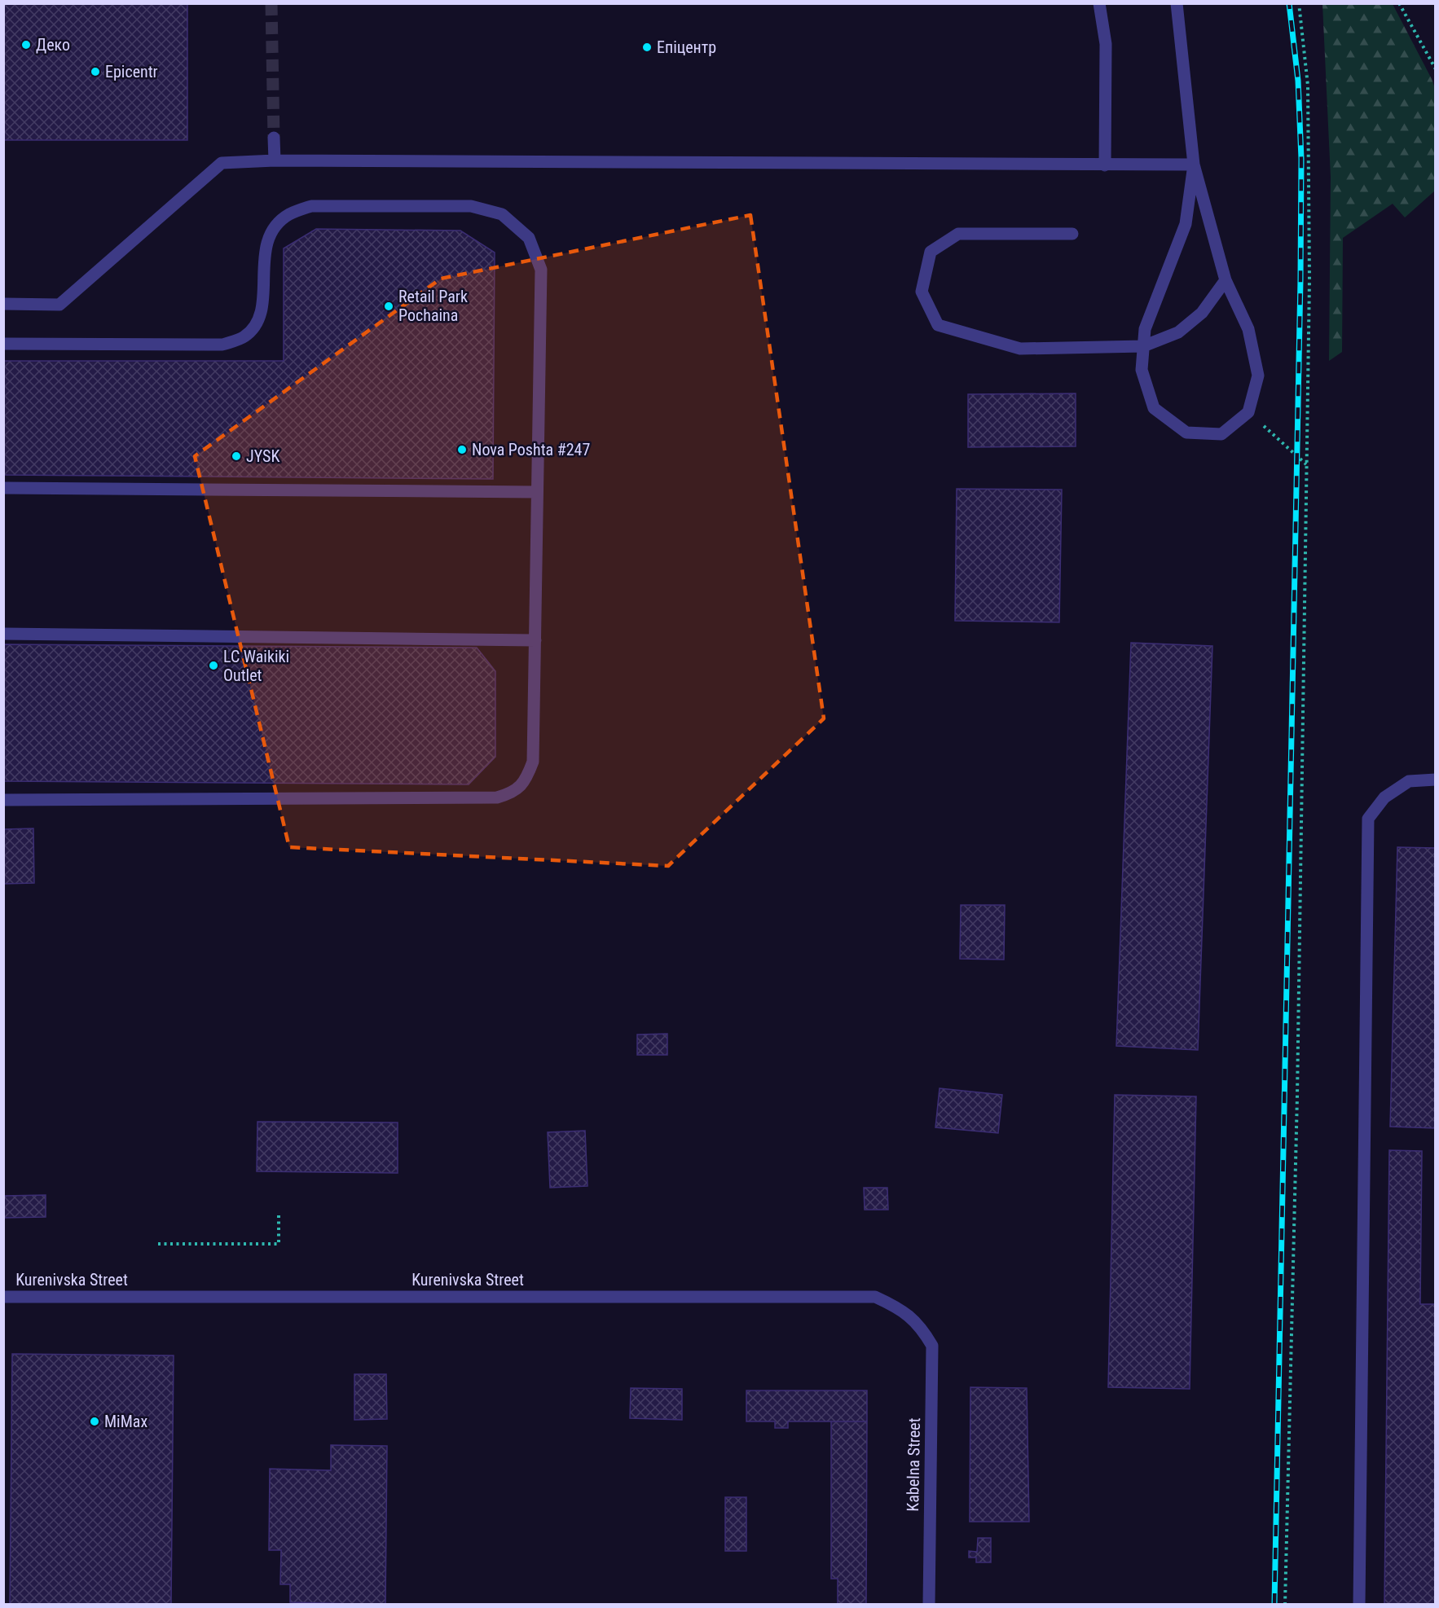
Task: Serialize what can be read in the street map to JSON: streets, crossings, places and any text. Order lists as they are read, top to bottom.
{
  "streets": {
    "street": ["Kurenivska Street", "Kabelna Street"]
  },
  "crossings": [
    ["Kurenivska Street", "Kabelna Street"]
  ],
  "places": [
    "Деко",
    "Епіцентр",
    "Epicentr",
    "Retail Park Pochaina",
    "Nova Poshta #247",
    "JYSK",
    "LC Waikiki Outlet",
    "MiMax"
  ]
}
